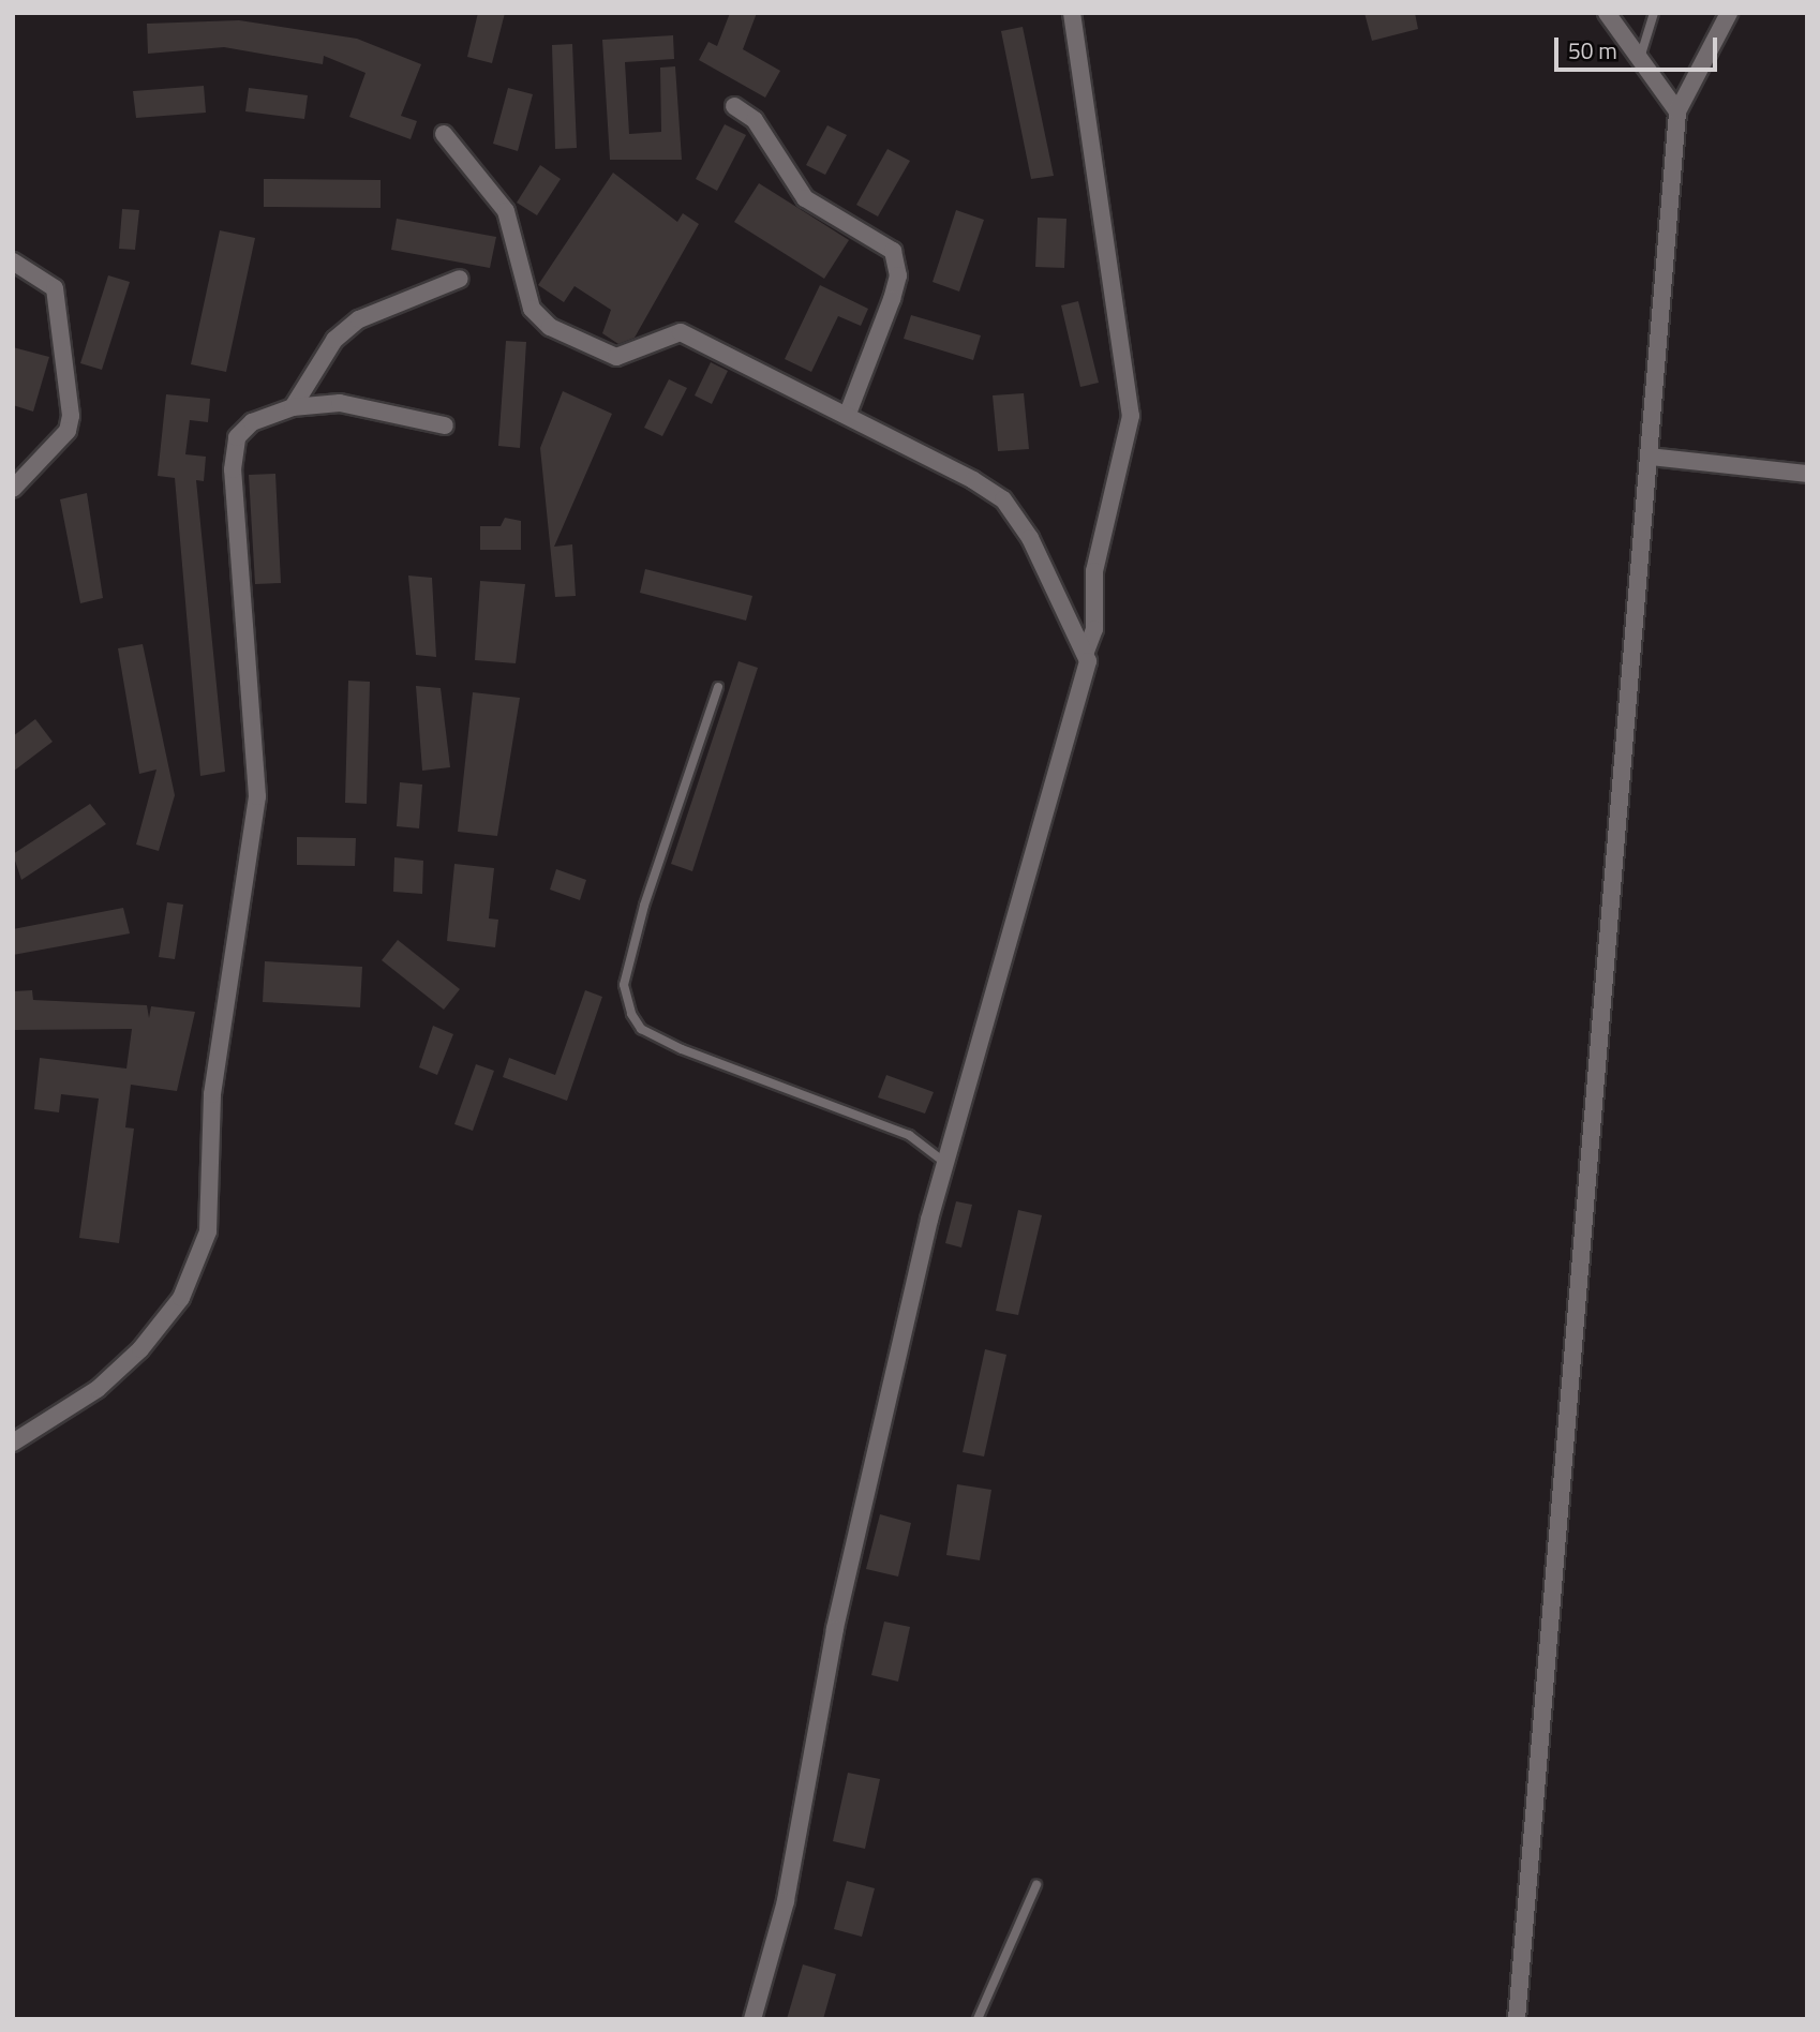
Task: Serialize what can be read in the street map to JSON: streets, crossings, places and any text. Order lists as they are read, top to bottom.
{
  "scale_bar": "50 m"
}
